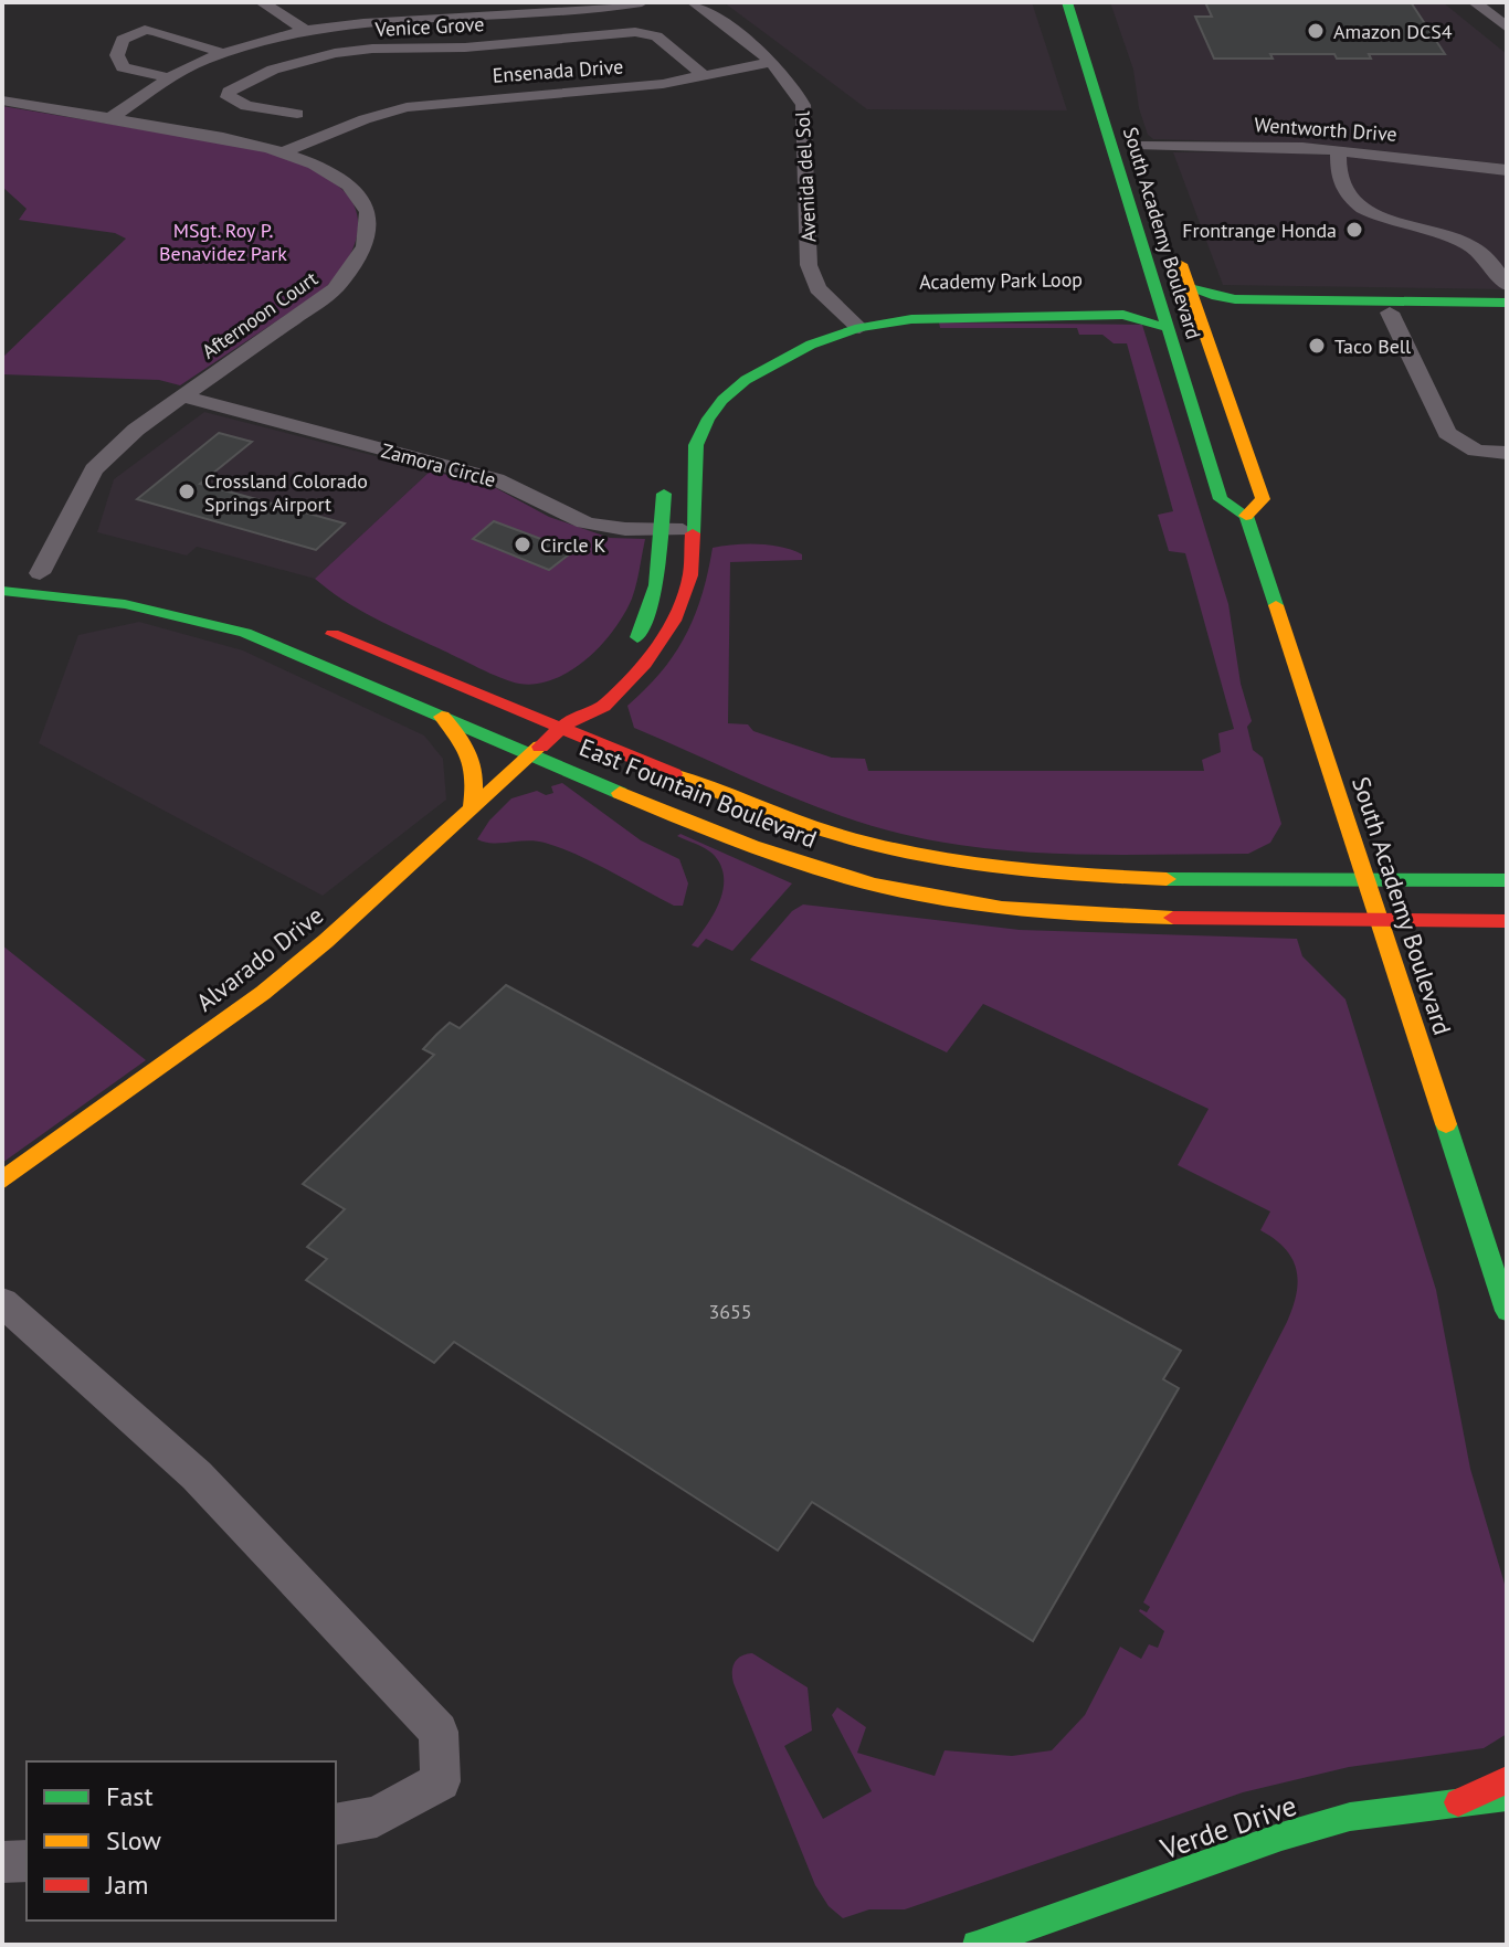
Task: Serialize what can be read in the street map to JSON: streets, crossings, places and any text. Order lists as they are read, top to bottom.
{
  "streets": {
    "main road": [
      "South Academy Boulevard",
      "Academy Park Loop",
      "East Fountain Boulevard",
      "Alvarado Drive",
      "Verde Drive"
    ],
    "street": [
      "Venice Grove",
      "Ensenada Drive",
      "Wentworth Drive",
      "Avenida del Sol",
      "Afternoon Court",
      "Zamora Circle"
    ]
  },
  "crossings": [
    ["Venice Grove", "Ensenada Drive"],
    ["Ensenada Drive", "Avenida del Sol"],
    ["Ensenada Drive", "Afternoon Court"],
    ["Avenida del Sol", "Academy Park Loop"],
    ["South Academy Boulevard", "Academy Park Loop"],
    ["South Academy Boulevard", "East Fountain Boulevard"],
    ["Academy Park Loop", "Zamora Circle"],
    ["Academy Park Loop", "East Fountain Boulevard"],
    ["Academy Park Loop", "Alvarado Drive"],
    ["Afternoon Court", "Zamora Circle"],
    ["East Fountain Boulevard", "Alvarado Drive"]
  ],
  "parks": ["MSgt. Roy P. Benavidez Park"],
  "places": [
    "Amazon DCS4",
    "Frontrange Honda",
    "Taco Bell",
    "Crossland Colorado Springs Airport",
    "Circle K"
  ],
  "house_numbers": ["3655"],
  "legend": ["Fast", "Slow", "Jam"]
}
